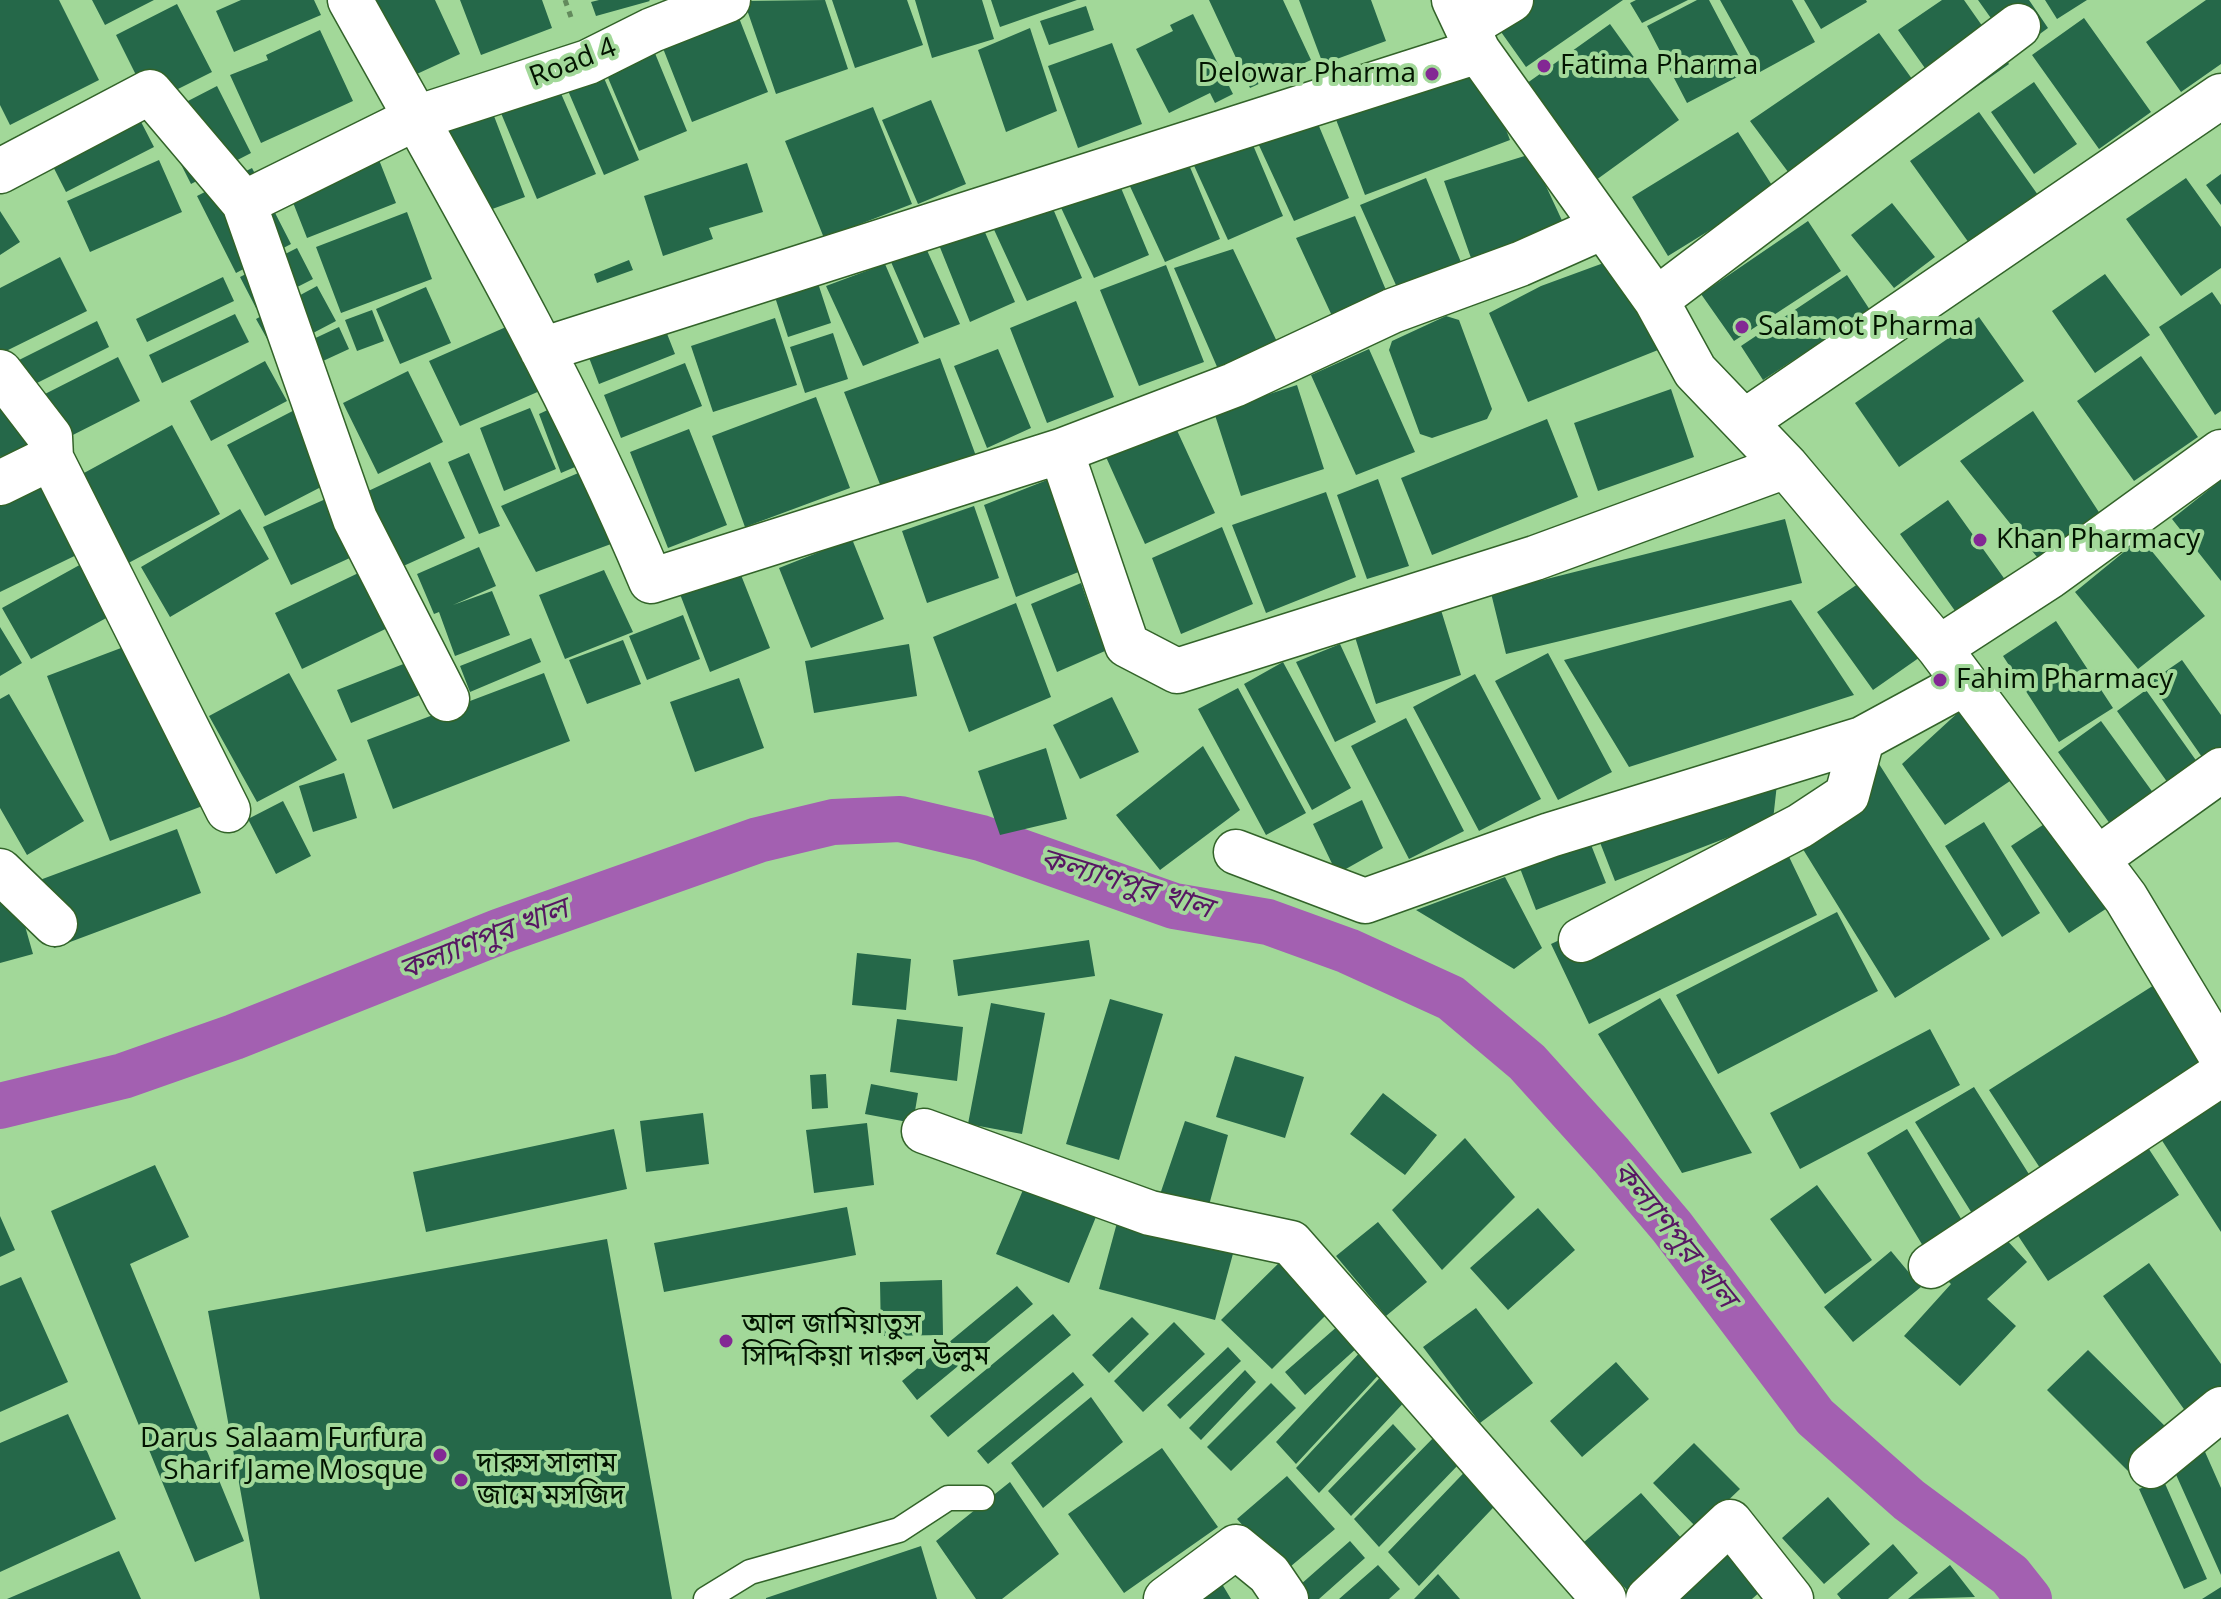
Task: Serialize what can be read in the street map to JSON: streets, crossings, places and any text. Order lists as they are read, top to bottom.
{
  "streets": {
    "street": ["Road 4"]
  },
  "water": ["কল্যাণপুর খাল"],
  "places": [
    "Fatima Pharma",
    "Delowar Pharma",
    "Salamot Pharma",
    "Khan Pharmacy",
    "Fahim Pharmacy",
    "আল জামিয়াতুস সিদ্দিকিয়া দারুল উলুম",
    "Darus Salaam Furfura Sharif Jame Mosque",
    "দারুস সালাম জামে মসজিদ"
  ]
}
